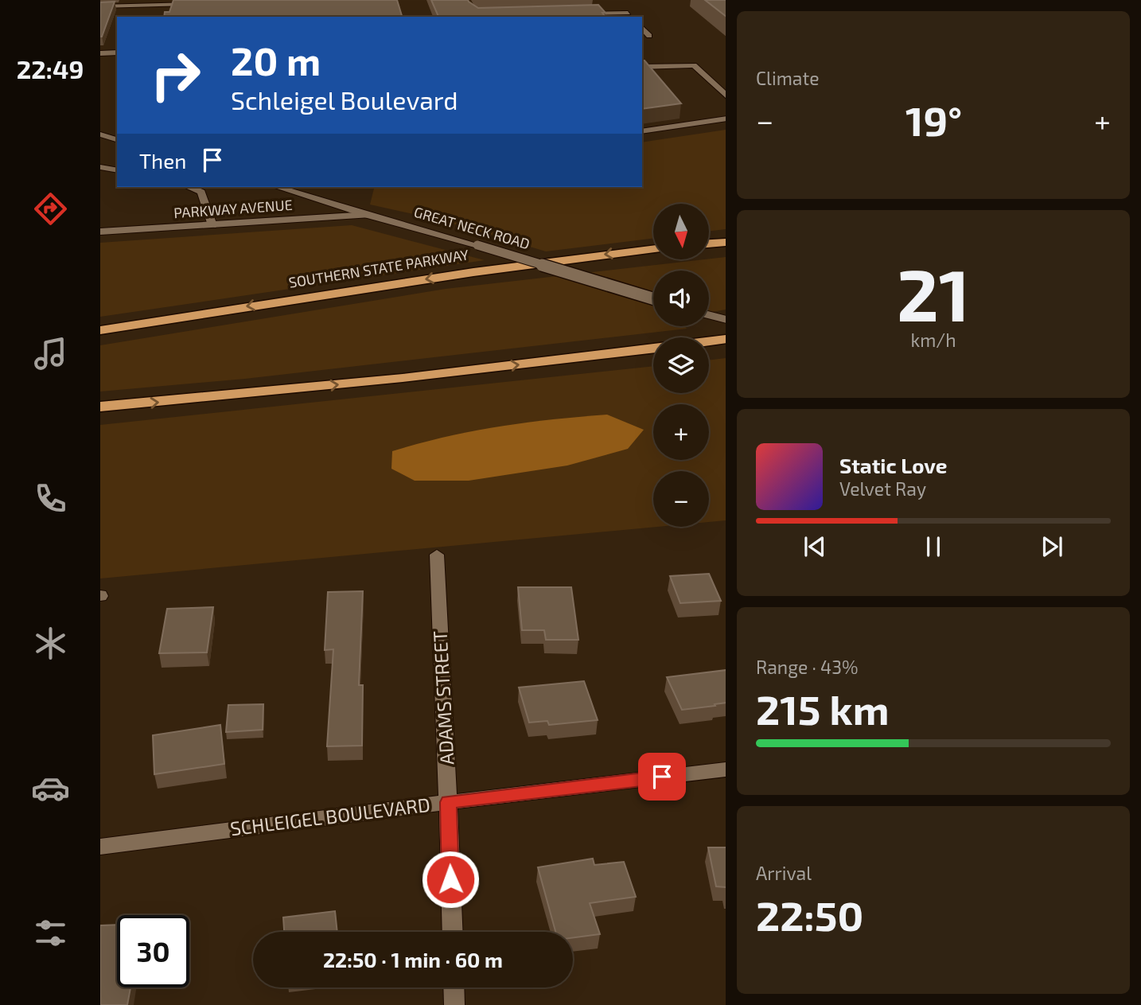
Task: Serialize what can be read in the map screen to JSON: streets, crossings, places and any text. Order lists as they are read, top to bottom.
{
  "streets": {
    "highway": ["SOUTHERN STATE PARKWAY"],
    "street": [
      "PARKWAY AVENUE",
      "GREAT NECK ROAD",
      "ADAMS STREET",
      "SCHLEIGEL BOULEVARD"
    ]
  },
  "crossings": [
    ["PARKWAY AVENUE", "GREAT NECK ROAD"],
    ["ADAMS STREET", "SCHLEIGEL BOULEVARD"]
  ],
  "north": "bottom",
  "page": {
    "tabs": "22:49",
    "tile": [
      "Climate",
      ["21", "km/h"],
      ["Range · 43%", "215 km"],
      ["Arrival", "22:50"]
    ],
    "turn": ["20 m", "Schleigel Boulevard"],
    "heat": ["−", "19°", "+"],
    "then": "Then",
    "map_buttons": ["+", "−"],
    "song": ["Static Love", "Velvet Ray"],
    "limit": "30",
    "trip": "22:50 · 1 min · 60 m"
  }
}
